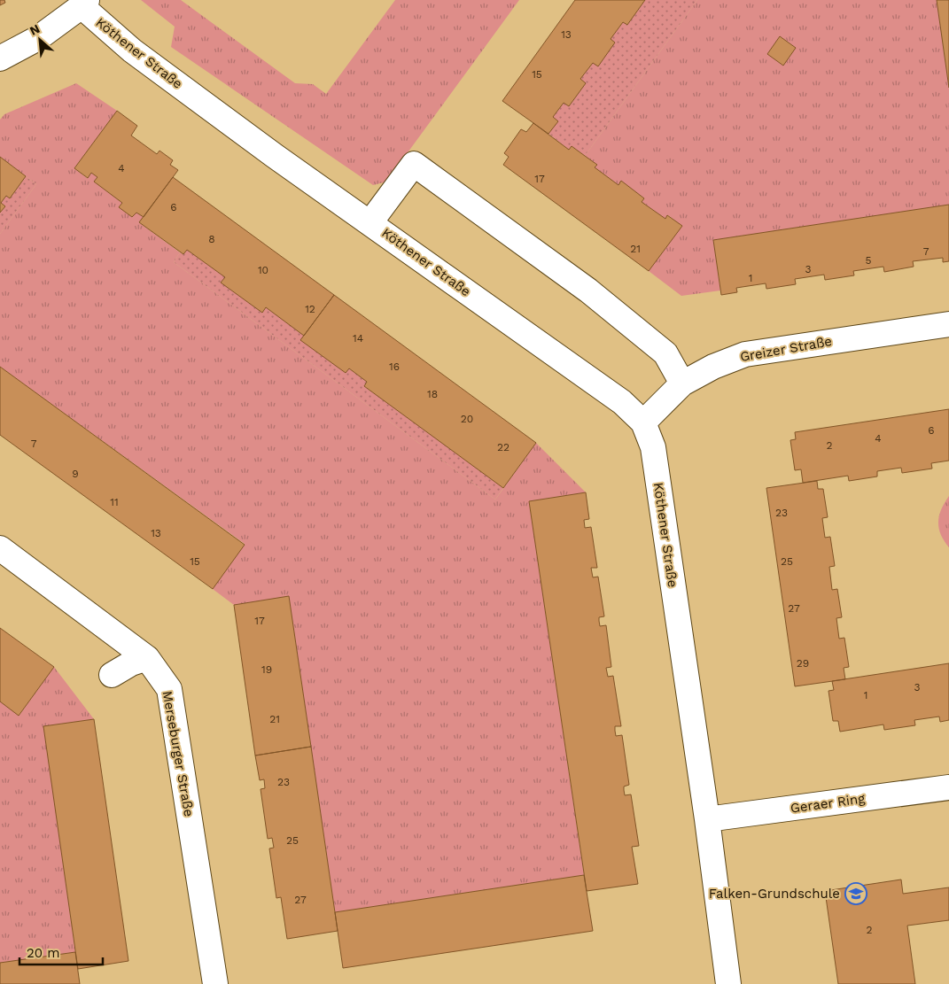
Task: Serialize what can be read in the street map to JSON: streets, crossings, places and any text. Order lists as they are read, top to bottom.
{
  "streets": {
    "street": [
      "Köthener Straße",
      "Greizer Straße",
      "Merseburger Straße",
      "Geraer Ring"
    ]
  },
  "crossings": [
    ["Köthener Straße", "Greizer Straße"],
    ["Köthener Straße", "Geraer Ring"]
  ],
  "places": {
    "school or university": ["Falken-Grundschule"]
  },
  "house_numbers": [
    "13",
    "15",
    "4",
    "17",
    "6",
    "8",
    "21",
    "7",
    "5",
    "3",
    "10",
    "1",
    "12",
    "14",
    "16",
    "18",
    "20",
    "6",
    "4",
    "7",
    "2",
    "22",
    "9",
    "11",
    "23",
    "13",
    "15",
    "25",
    "27",
    "17",
    "29",
    "19",
    "3",
    "1",
    "21",
    "23",
    "25",
    "27",
    "2"
  ],
  "scale_bar": "20 m",
  "north": "top left"
}
